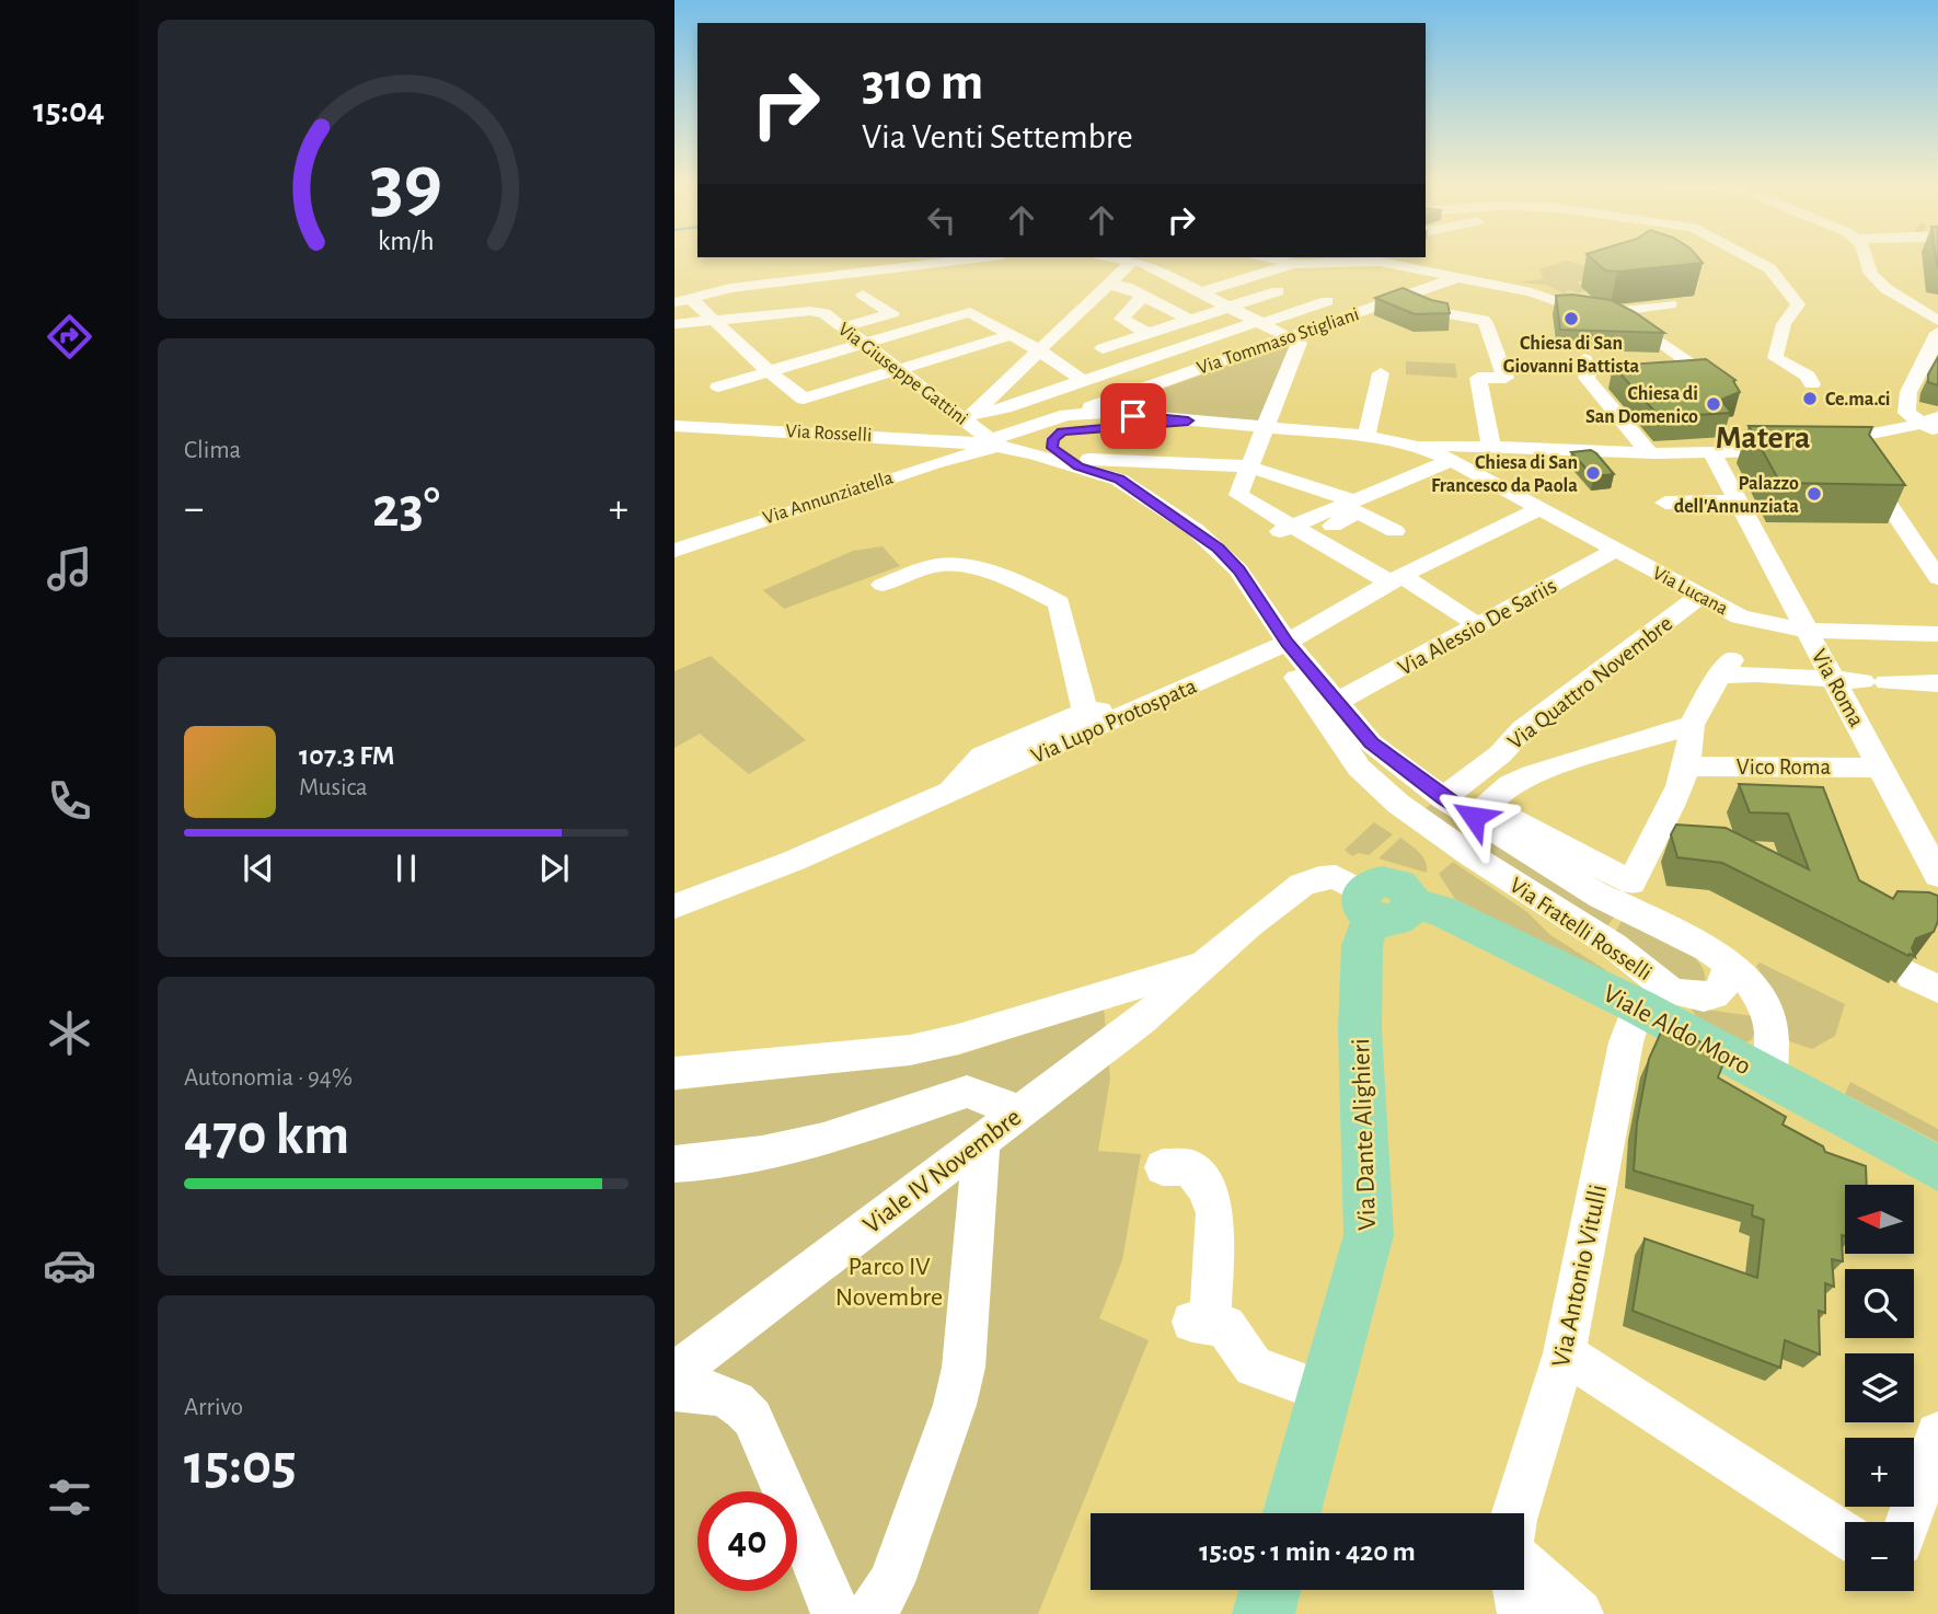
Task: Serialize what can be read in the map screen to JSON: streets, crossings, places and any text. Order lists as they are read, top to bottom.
{
  "streets": {
    "main road": ["Viale Aldo Moro", "Via Dante Alighieri"],
    "street": [
      "Via Tommaso Stigliani",
      "Via Giuseppe Gattini",
      "Via Rosselli",
      "Via Annunziatella",
      "Via Lucana",
      "Via Alessio De Sariis",
      "Via Quattro Novembre",
      "Via Roma",
      "Via Lupo Protospata",
      "Vico Roma",
      "Via Fratelli Rosselli",
      "Viale IV Novembre",
      "Via Antonio Vitulli"
    ]
  },
  "crossings": [
    ["Via Giuseppe Gattini", "Via Rosselli"],
    ["Via Giuseppe Gattini", "Via Annunziatella"],
    ["Via Giuseppe Gattini", "Via Fratelli Rosselli"],
    ["Via Rosselli", "Via Annunziatella"],
    ["Via Rosselli", "Via Fratelli Rosselli"],
    ["Via Annunziatella", "Via Fratelli Rosselli"],
    ["Via Lucana", "Via Alessio De Sariis"],
    ["Via Lucana", "Via Quattro Novembre"],
    ["Via Lucana", "Via Roma"],
    ["Via Lucana", "Via Lupo Protospata"],
    ["Via Alessio De Sariis", "Via Fratelli Rosselli"],
    ["Via Quattro Novembre", "Via Fratelli Rosselli"],
    ["Via Roma", "Vico Roma"],
    ["Via Lupo Protospata", "Via Fratelli Rosselli"],
    ["Via Fratelli Rosselli", "Viale Aldo Moro"],
    ["Via Fratelli Rosselli", "Via Antonio Vitulli"],
    ["Viale Aldo Moro", "Via Dante Alighieri"],
    ["Viale Aldo Moro", "Viale IV Novembre"],
    ["Viale Aldo Moro", "Via Antonio Vitulli"],
    ["Via Dante Alighieri", "Viale IV Novembre"]
  ],
  "districts": ["Matera"],
  "parks": ["Parco IV Novembre"],
  "places": [
    "Chiesa di San Giovanni Battista",
    "Ce.ma.ci",
    "Chiesa di San Domenico",
    "Chiesa di San Francesco da Paola",
    "Palazzo dell'Annunziata"
  ],
  "north": "left",
  "page": {
    "tabs": "15:04",
    "turn": ["310 m", "Via Venti Settembre"],
    "tile": [
      "Clima",
      ["Autonomia · 94%", "470 km"],
      ["Arrivo", "15:05"]
    ],
    "heat": ["−", "23°", "+"],
    "song": ["107.3 FM", "Musica"],
    "map_buttons": ["+", "−"],
    "limit": "40",
    "trip": "15:05 · 1 min · 420 m",
    "gauge": ["39", "km/h"]
  }
}
